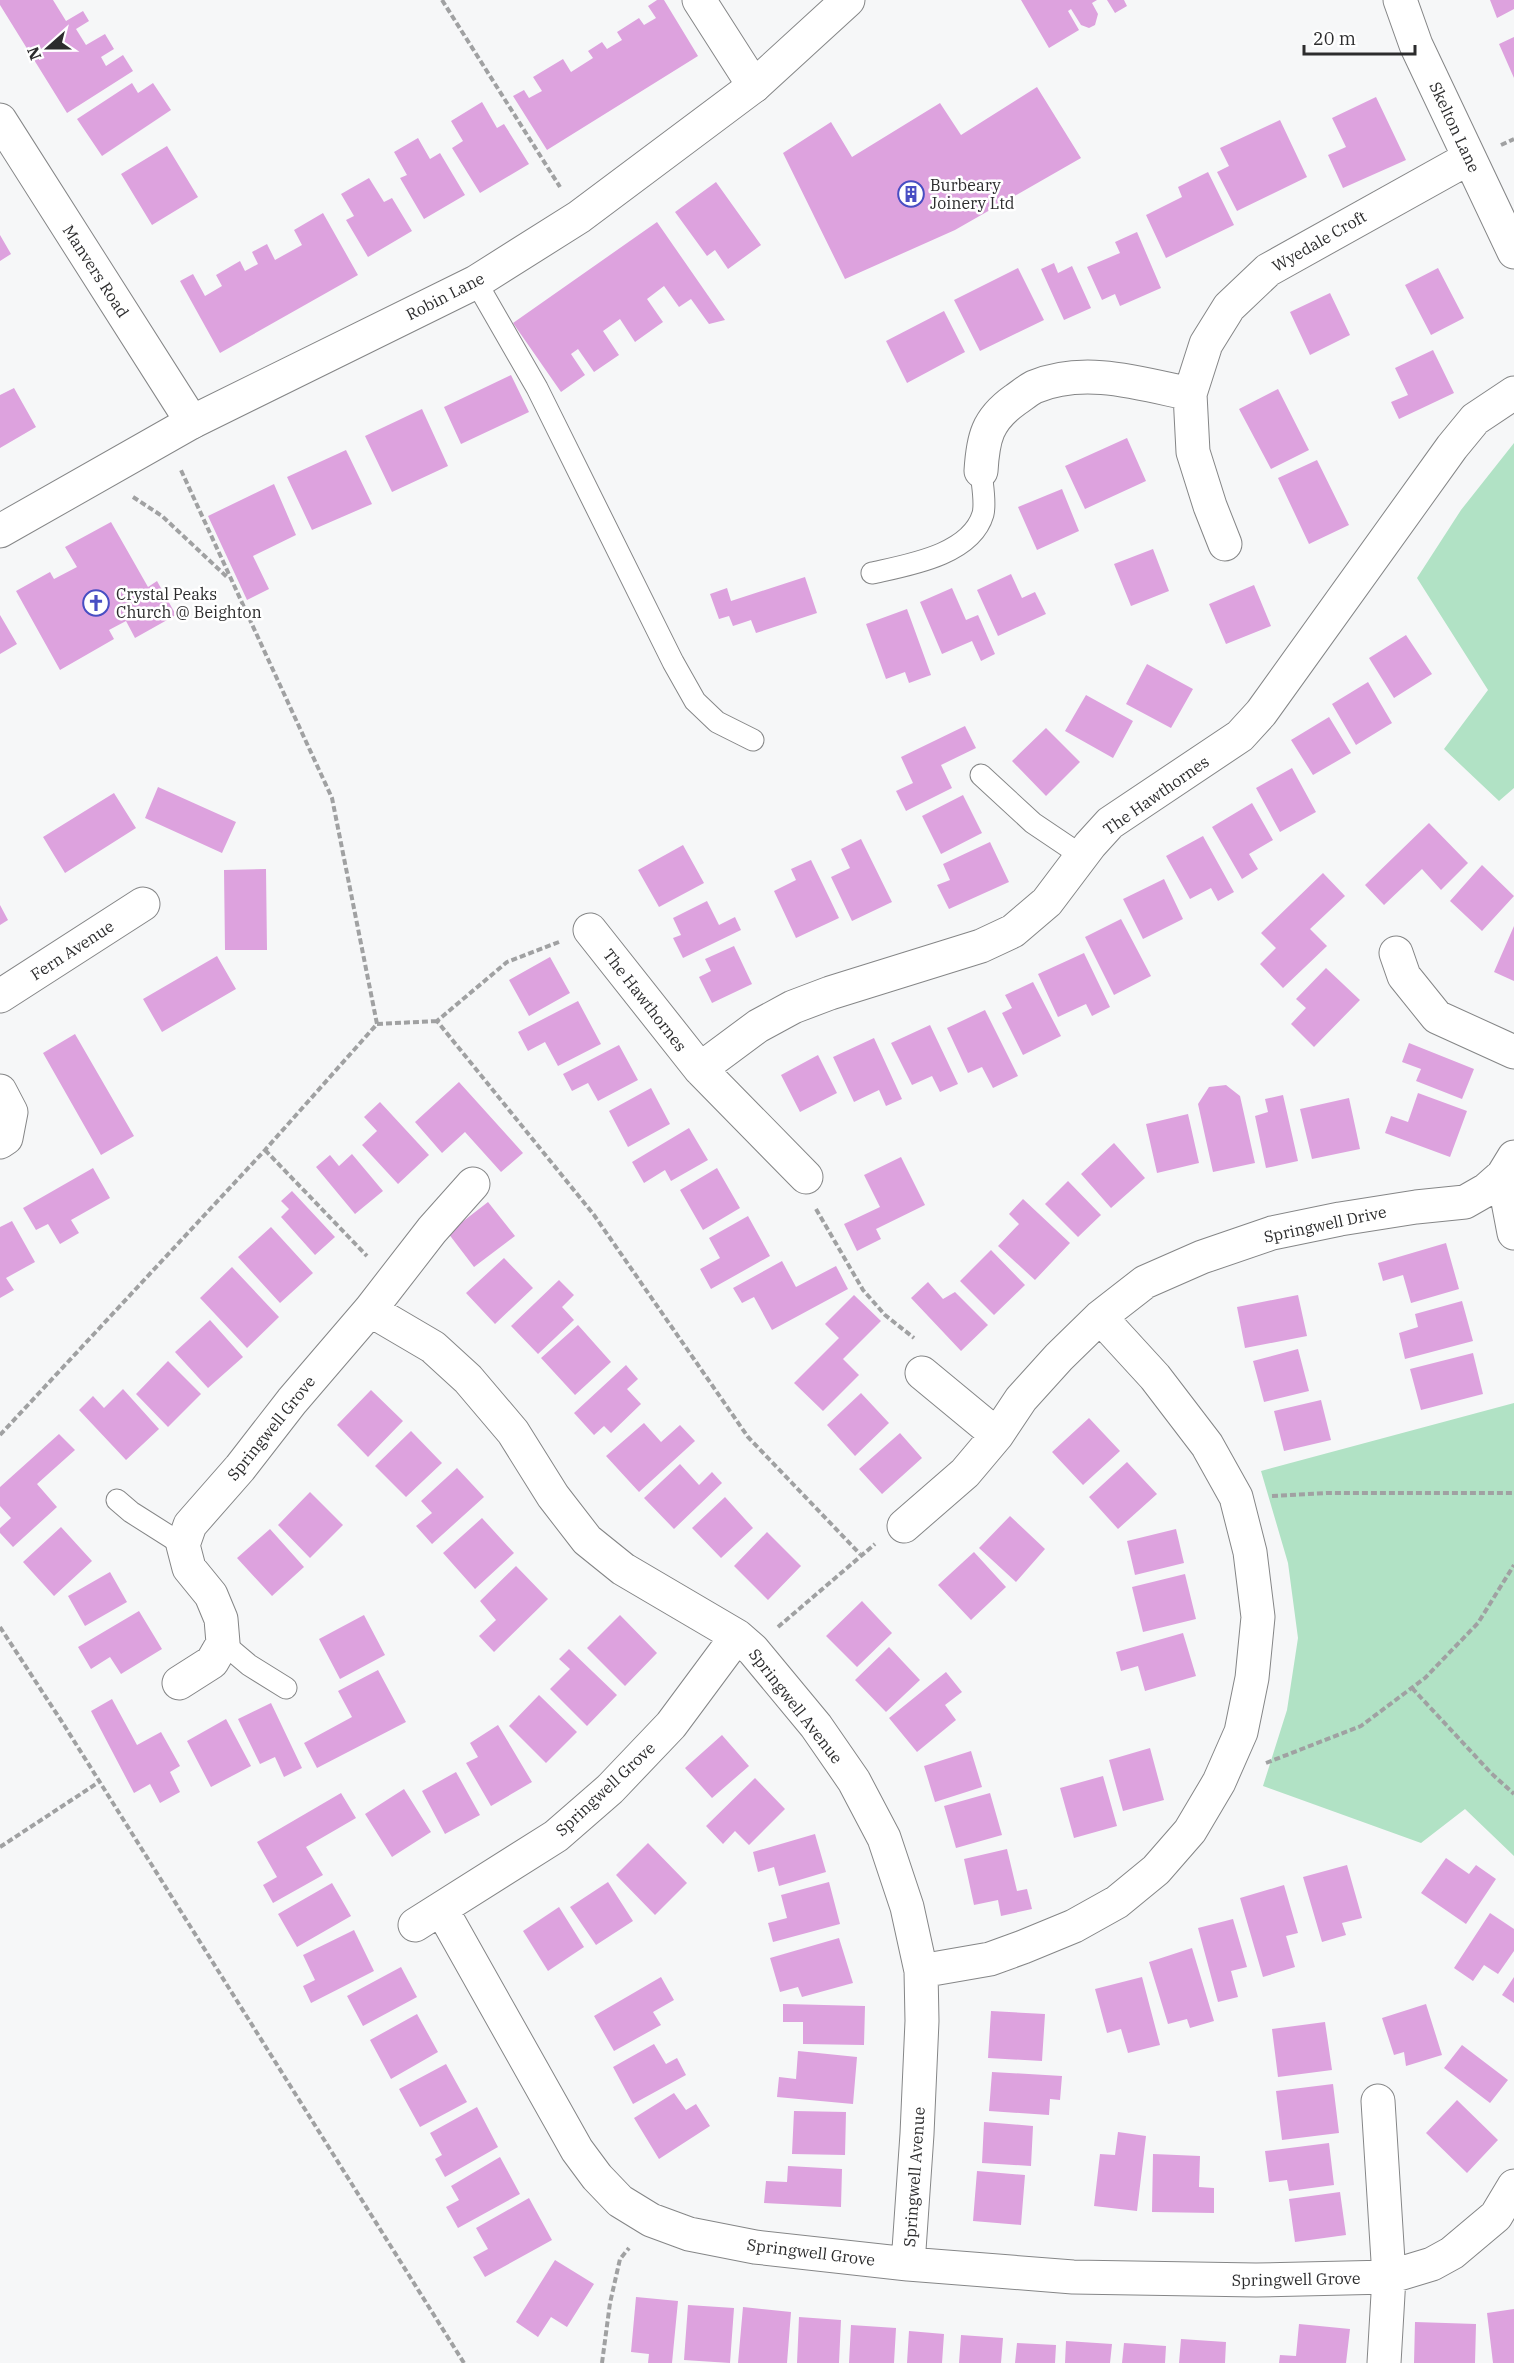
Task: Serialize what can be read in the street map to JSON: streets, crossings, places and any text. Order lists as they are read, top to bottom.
{
  "streets": {
    "street": [
      "Skelton Lane",
      "Wyedale Croft",
      "Manvers Road",
      "Robin Lane",
      "The Hawthornes",
      "Fern Avenue",
      "Springwell Drive",
      "Springwell Grove",
      "Springwell Avenue"
    ]
  },
  "crossings": [
    ["Skelton Lane", "Wyedale Croft"],
    ["Manvers Road", "Robin Lane"],
    ["Springwell Grove", "Springwell Avenue"]
  ],
  "places": {
    "building": ["Burbeary Joinery Ltd"],
    "church": ["Crystal Peaks Church @ Beighton"]
  },
  "scale_bar": "20 m",
  "north": "left"
}
